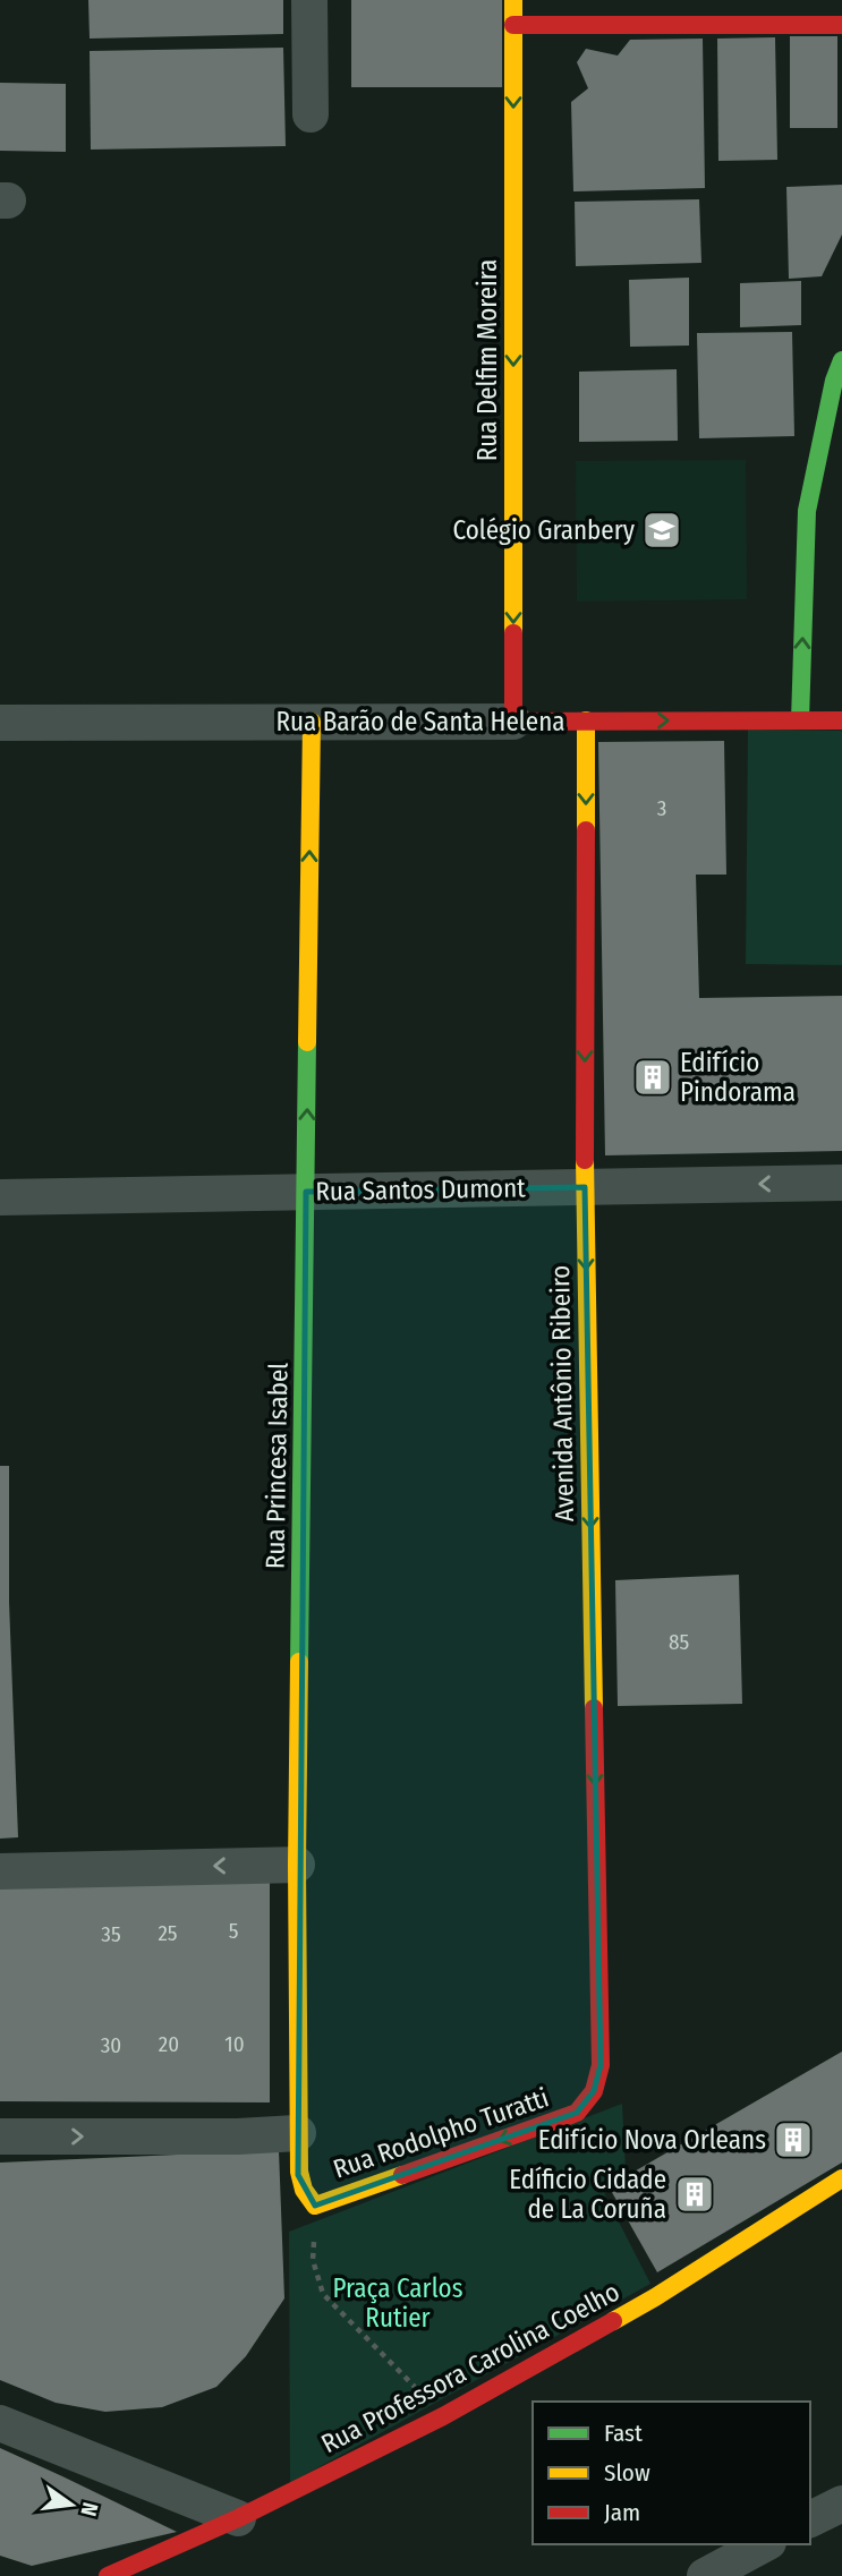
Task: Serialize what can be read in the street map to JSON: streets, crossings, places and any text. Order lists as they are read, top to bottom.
{
  "streets": {
    "street": [
      "Rua Delfim Moreira",
      "Rua Barão de Santa Helena",
      "Rua Santos Dumont",
      "Avenida Antônio Ribeiro",
      "Rua Princesa Isabel",
      "Rua Rodolpho Turatti",
      "Rua Professora Carolina Coelho"
    ]
  },
  "crossings": [
    ["Rua Delfim Moreira", "Rua Barão de Santa Helena"],
    ["Rua Barão de Santa Helena", "Avenida Antônio Ribeiro"],
    ["Rua Barão de Santa Helena", "Rua Princesa Isabel"],
    ["Rua Santos Dumont", "Avenida Antônio Ribeiro"],
    ["Rua Santos Dumont", "Rua Princesa Isabel"],
    ["Avenida Antônio Ribeiro", "Rua Rodolpho Turatti"],
    ["Rua Princesa Isabel", "Rua Rodolpho Turatti"]
  ],
  "one_way": ["Rua Delfim Moreira", "Avenida Antônio Ribeiro", "Rua Rodolpho Turatti"],
  "parks": ["Praça Carlos Rutier"],
  "places": {
    "school or university": ["Colégio Granbery"],
    "building": ["Edifício Pindorama", "Edifício Nova Orleans", "Edíficio Cidade de La Coruña"]
  },
  "house_numbers": [
    "3",
    "85",
    "5",
    "25",
    "35",
    "20",
    "10",
    "30"
  ],
  "legend": ["Fast", "Slow", "Jam"],
  "north": "right"
}
